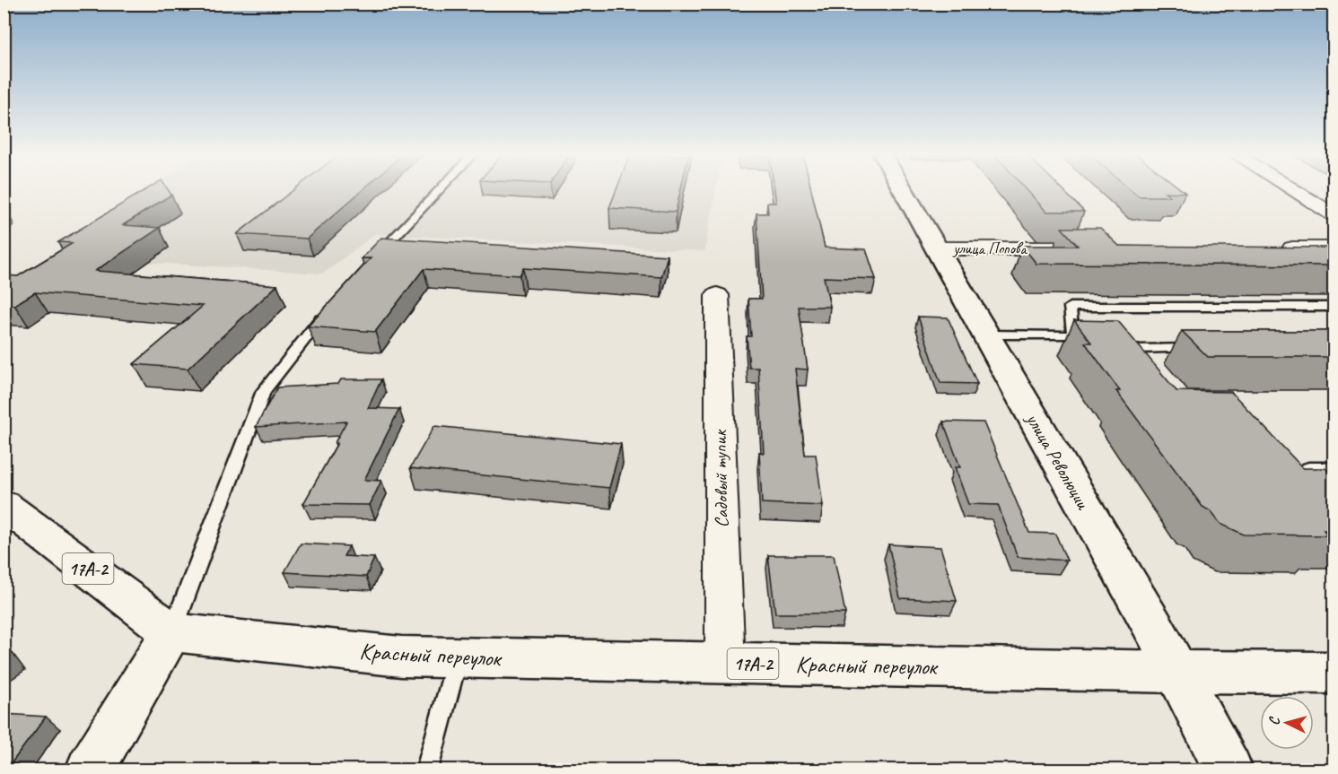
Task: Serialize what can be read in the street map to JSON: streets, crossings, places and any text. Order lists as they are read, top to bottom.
{
  "streets": {
    "main road": ["улица Революции", "17А-2", "Красный переулок"],
    "street": ["улица Попова", "Садовый тупик"]
  },
  "crossings": [
    ["улица Попова", "улица Революции"],
    ["улица Революции", "Красный переулок"],
    ["Садовый тупик", "Красный переулок"],
    ["17А-2", "Красный переулок"]
  ],
  "north": "left"
}
